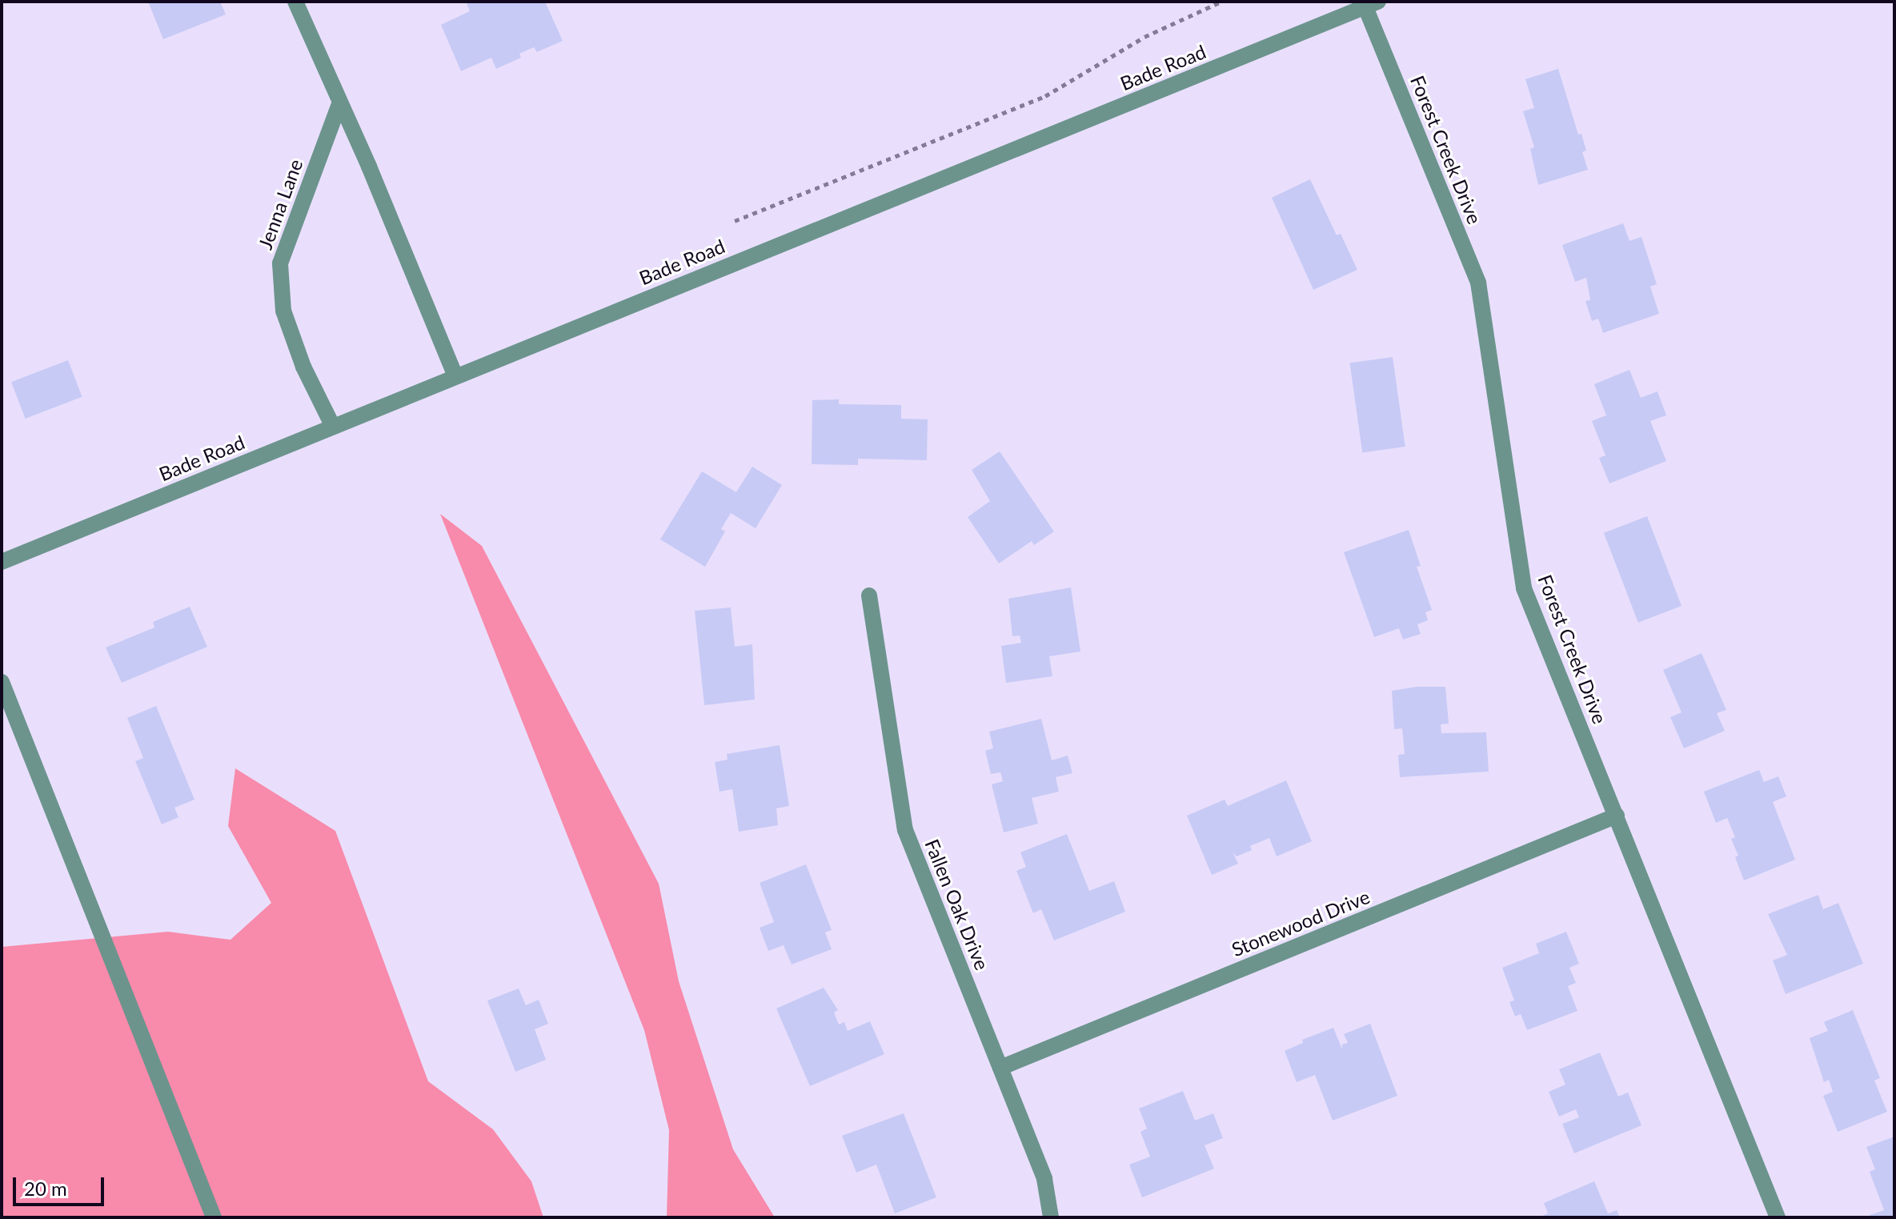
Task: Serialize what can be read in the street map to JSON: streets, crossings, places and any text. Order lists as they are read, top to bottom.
{
  "streets": {
    "street": [
      "Bade Road",
      "Forest Creek Drive",
      "Jenna Lane",
      "Fallen Oak Drive",
      "Stonewood Drive"
    ]
  },
  "crossings": [
    ["Bade Road", "Forest Creek Drive"],
    ["Bade Road", "Jenna Lane"],
    ["Forest Creek Drive", "Stonewood Drive"],
    ["Fallen Oak Drive", "Stonewood Drive"]
  ],
  "scale_bar": "20 m"
}
